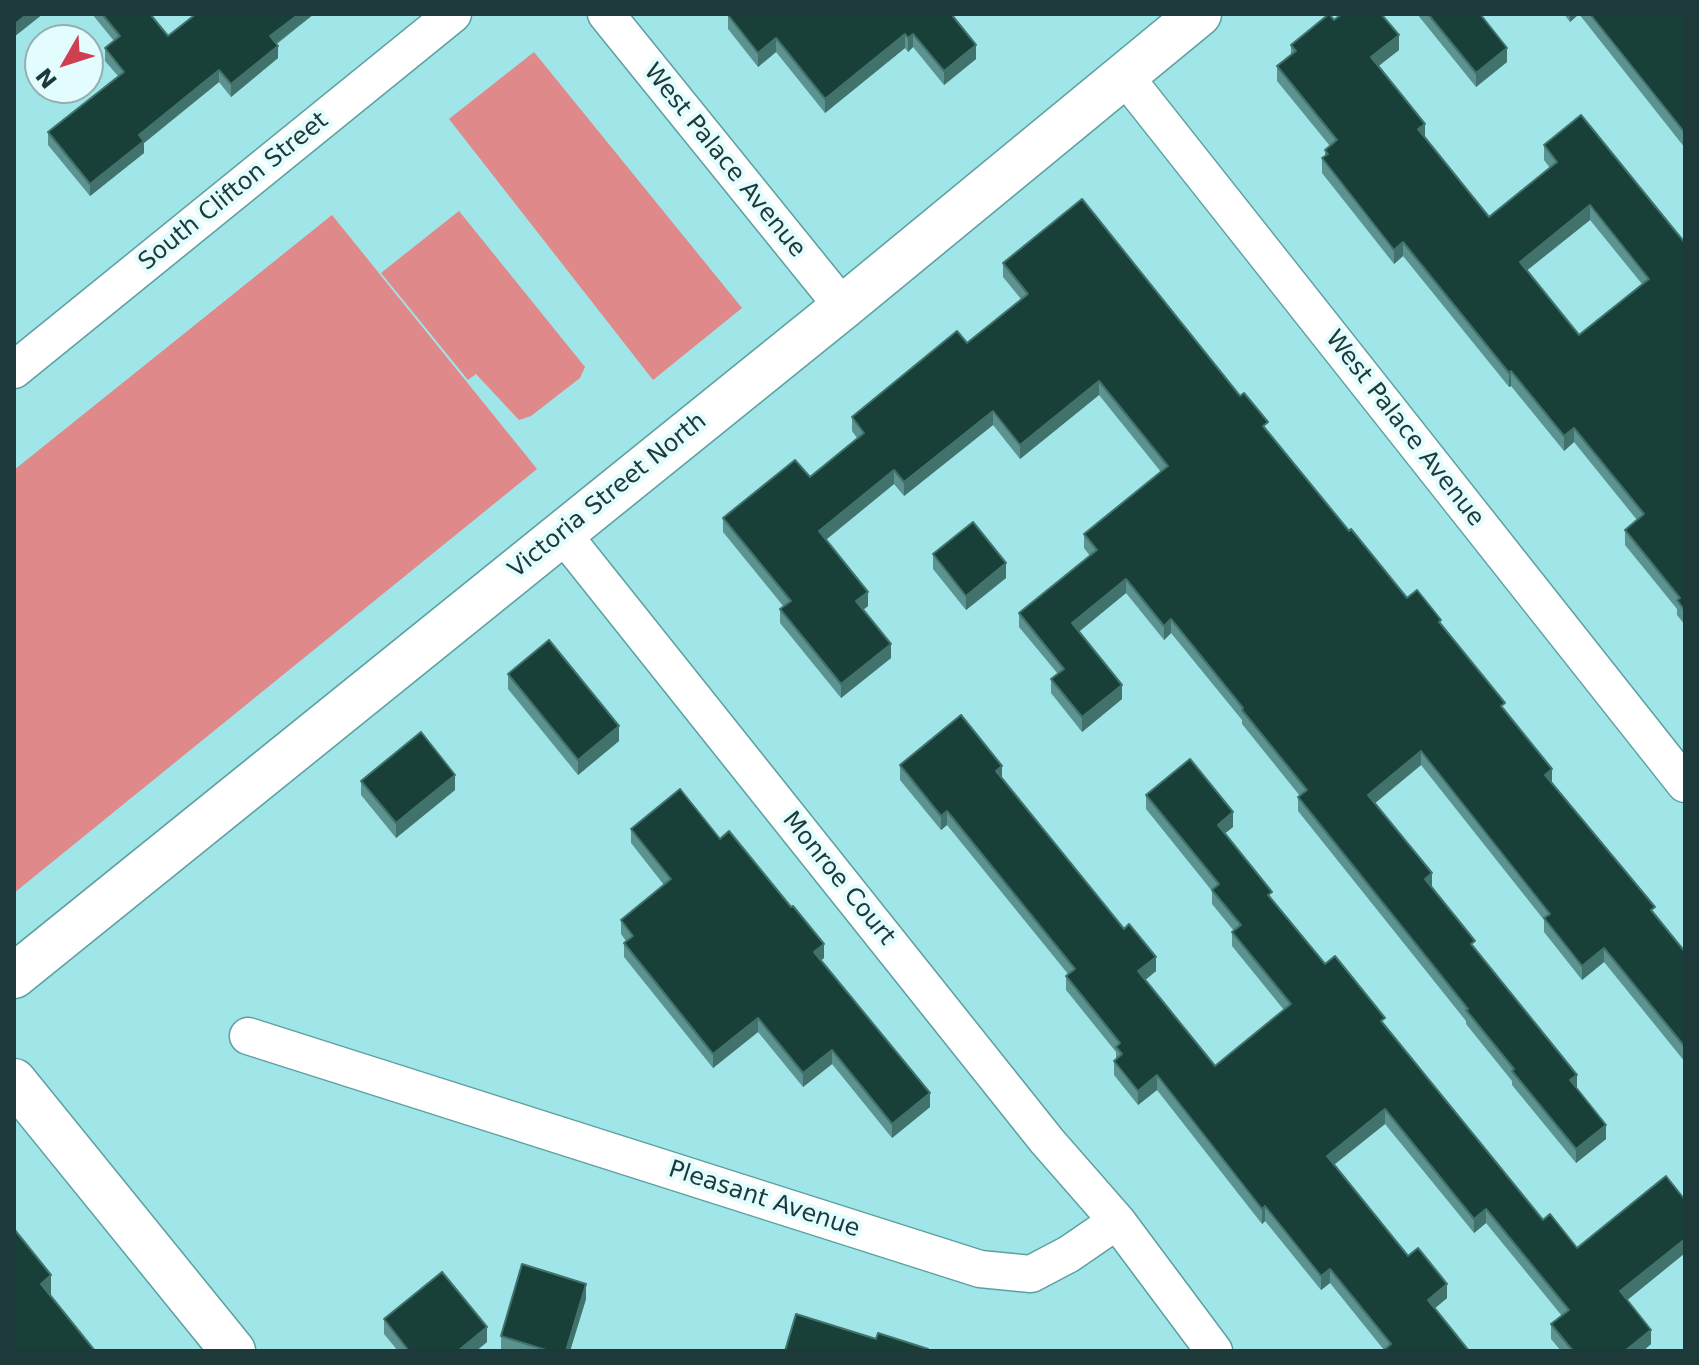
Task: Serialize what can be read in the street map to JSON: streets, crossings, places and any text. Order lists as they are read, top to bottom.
{
  "streets": {
    "street": [
      "West Palace Avenue",
      "South Clifton Street",
      "Victoria Street North",
      "Monroe Court",
      "Pleasant Avenue"
    ]
  },
  "crossings": [
    ["West Palace Avenue", "Victoria Street North"],
    ["Victoria Street North", "Monroe Court"],
    ["Monroe Court", "Pleasant Avenue"]
  ],
  "north": "bottom left"
}
